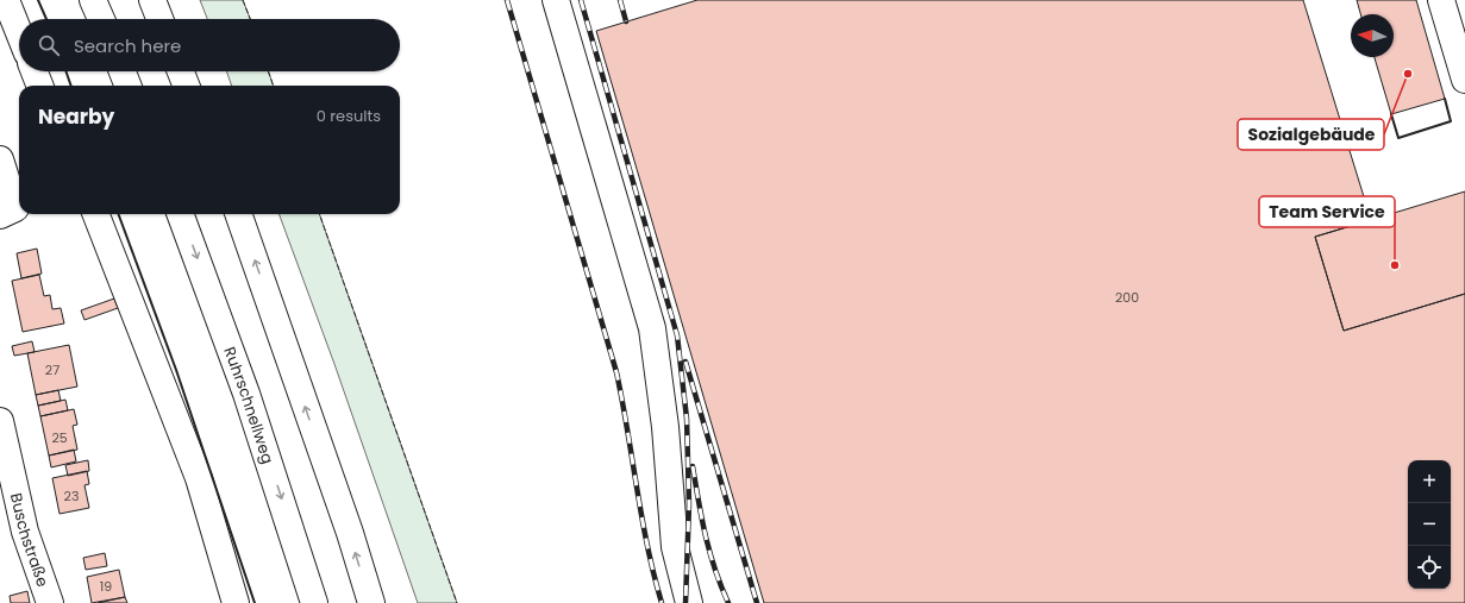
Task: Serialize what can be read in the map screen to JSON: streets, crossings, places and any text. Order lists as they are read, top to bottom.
{
  "streets": {
    "main road": ["Ruhrschnellweg", "Buschstraße"]
  },
  "places": ["Sozialgebäude", "Team Service"],
  "house_numbers": [
    "200",
    "27",
    "25",
    "23",
    "19"
  ],
  "north": "left",
  "page": {
    "search": "Search here",
    "heading": ["Nearby", "0 results"],
    "map_buttons": ["+", "−"]
  }
}
